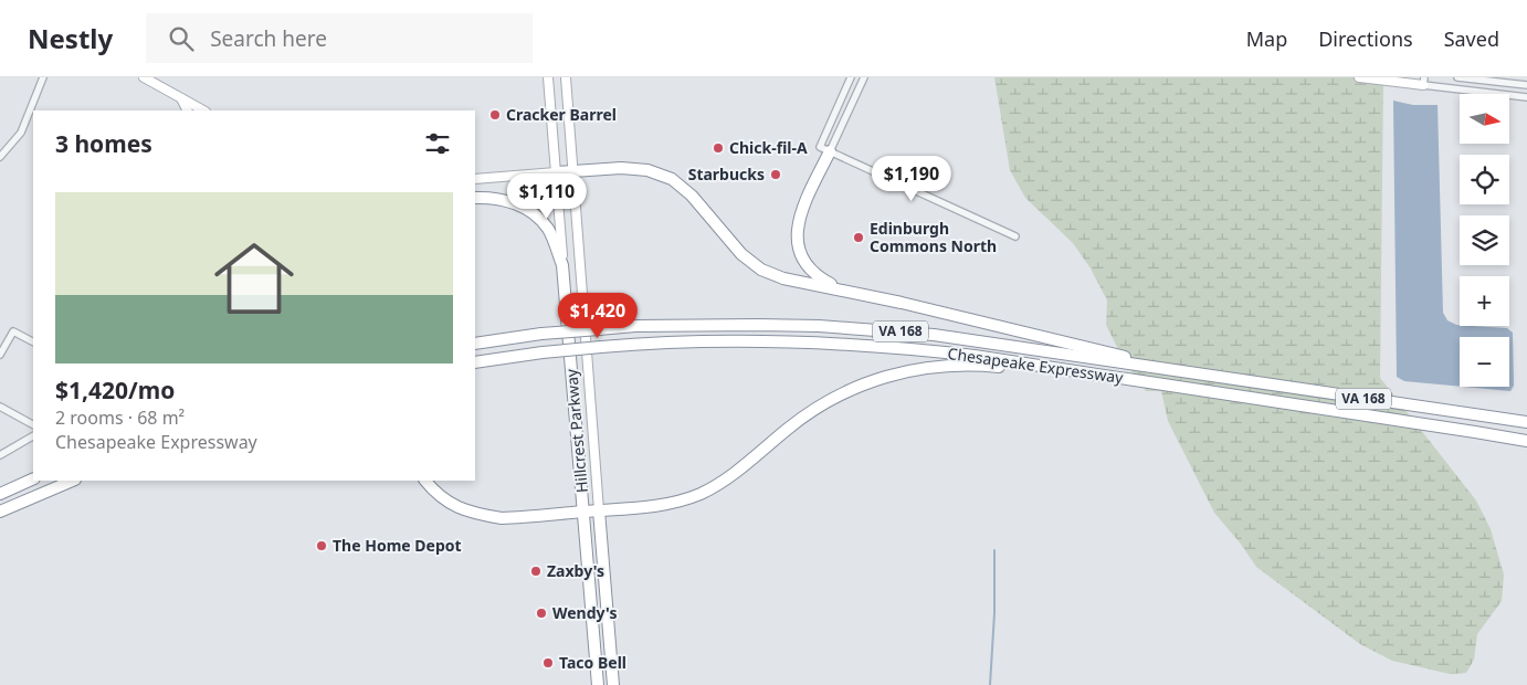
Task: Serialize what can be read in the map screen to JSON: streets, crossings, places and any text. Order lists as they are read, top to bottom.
{
  "streets": {
    "highway": ["VA 168", "Chesapeake Expressway", "Hillcrest Parkway"]
  },
  "places": [
    "Cracker Barrel",
    "Chick-fil-A",
    "Starbucks",
    "Edinburgh Commons North",
    "The Home Depot",
    "Zaxby's",
    "Wendy's",
    "Taco Bell"
  ],
  "north": "right",
  "page": {
    "header": "Nestly",
    "search": "Search here",
    "nav": ["Map", "Directions", "Saved"],
    "map_buttons": ["+", "−"],
    "heading": "3 homes",
    "price": ["$1,190", "$1,110", "$1,420"],
    "list": [
      {
        "name": "$1,420/mo",
        "note": "2 rooms · 68 m² · Chesapeake Expressway"
      }
    ]
  }
}
